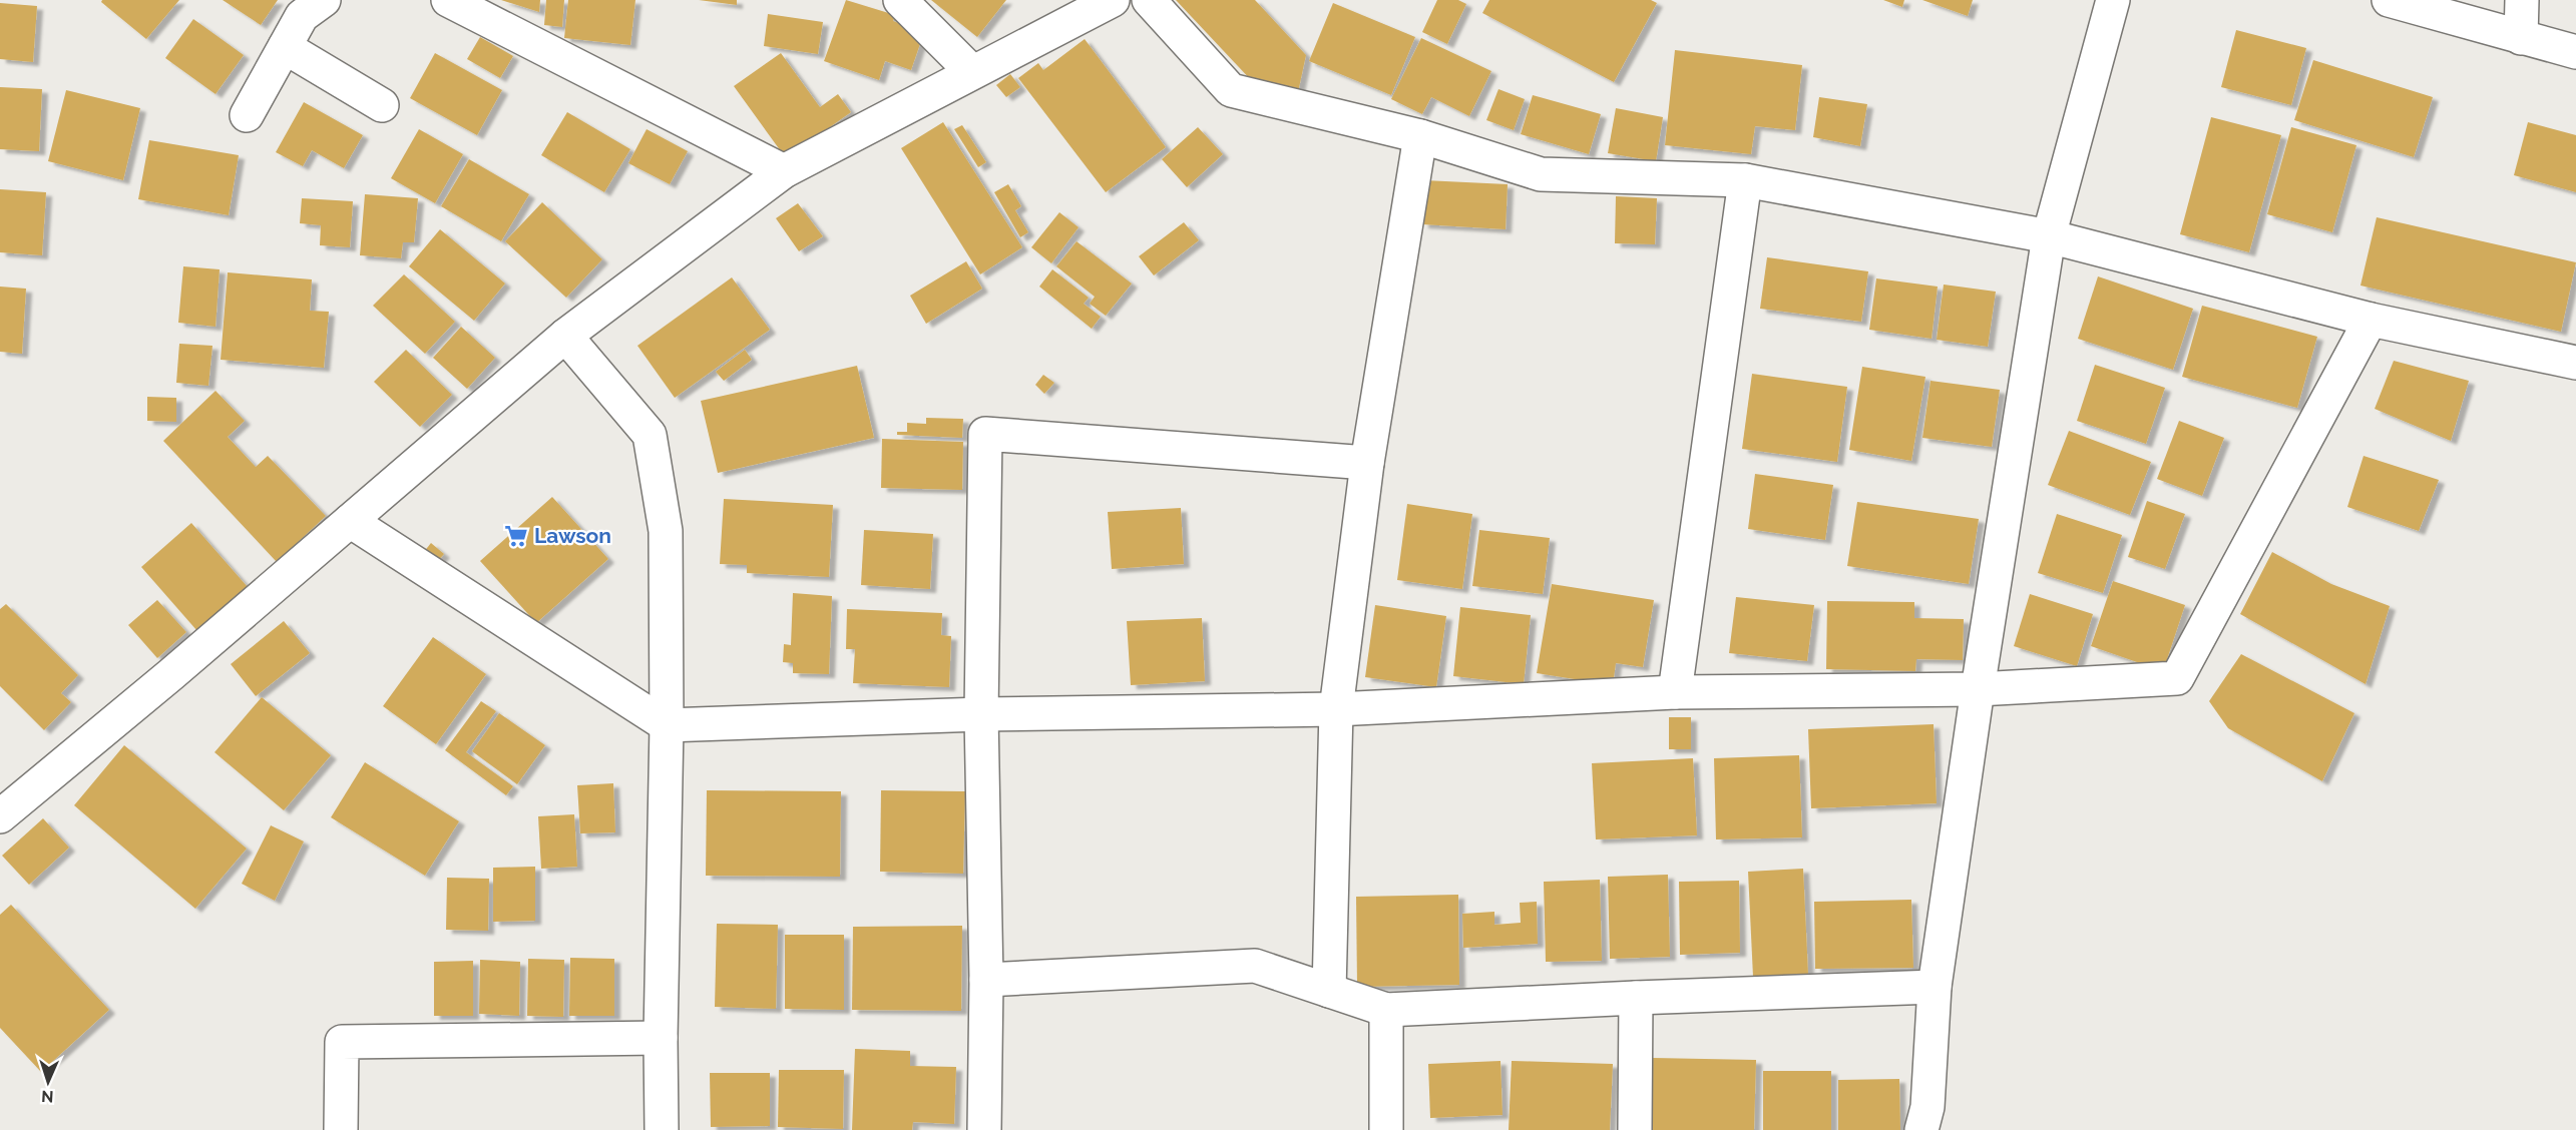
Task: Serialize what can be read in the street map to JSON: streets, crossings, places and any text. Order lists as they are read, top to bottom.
{
  "places": {
    "supermarket": ["Lawson"]
  },
  "north": "bottom"
}
